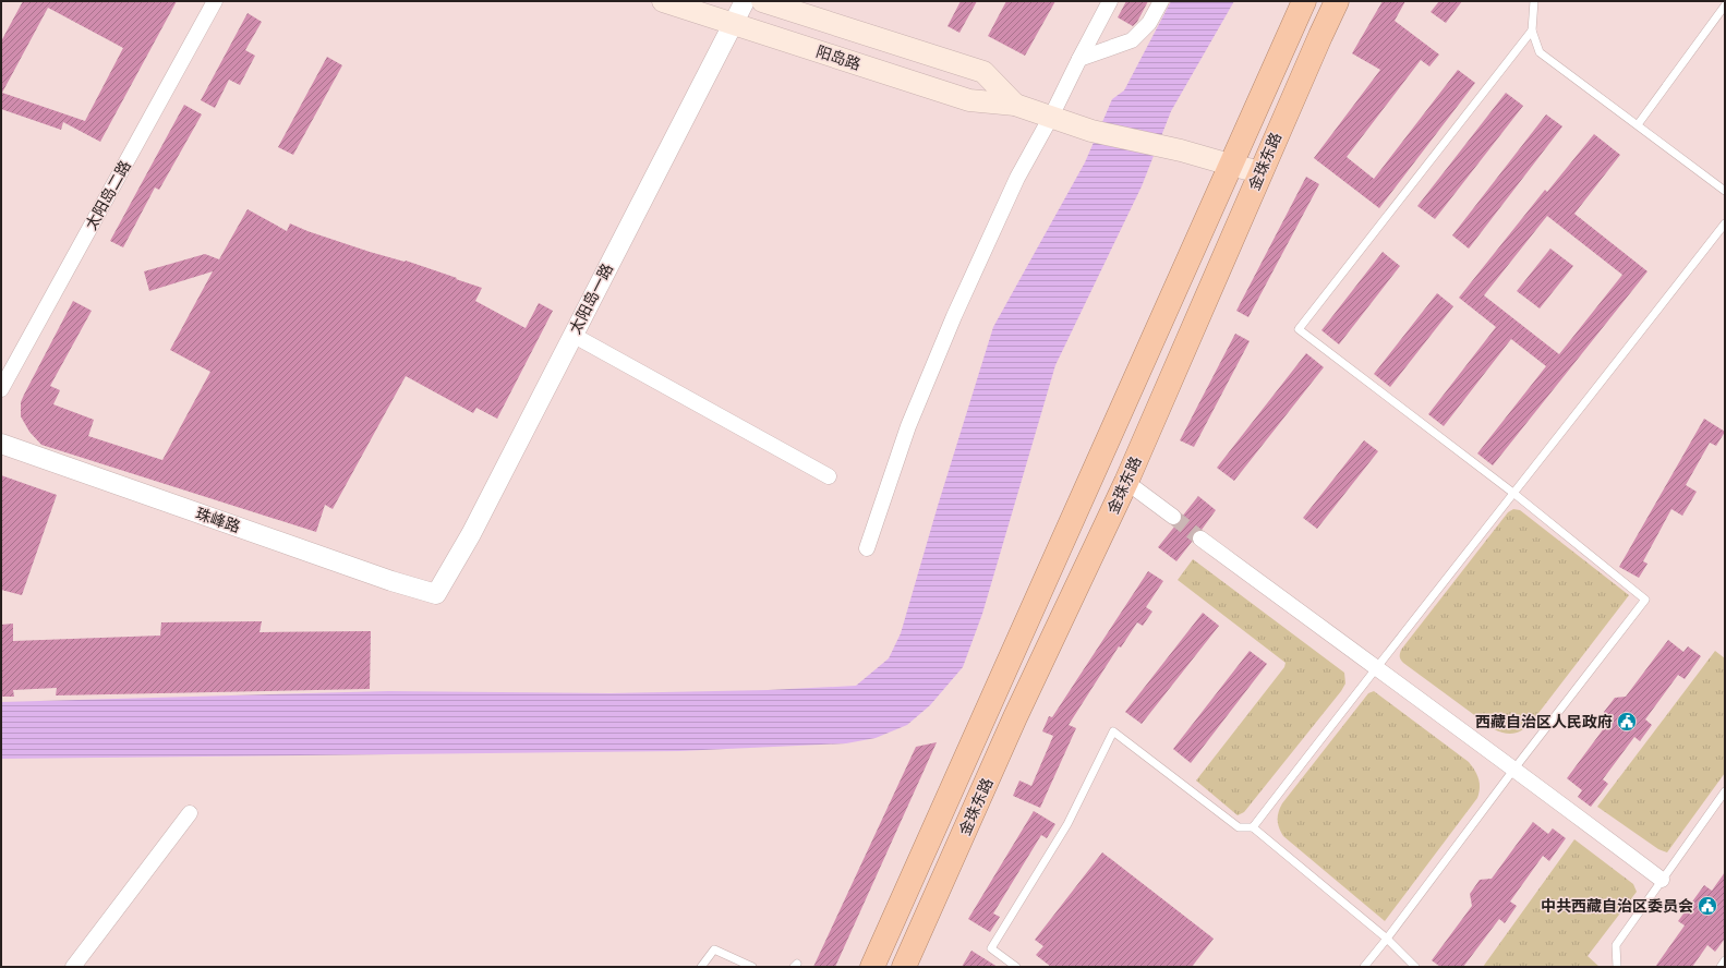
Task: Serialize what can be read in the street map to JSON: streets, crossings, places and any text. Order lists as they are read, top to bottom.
{
  "streets": {
    "highway": ["金珠东路"],
    "main road": ["阳岛路"],
    "street": ["太阳岛二路", "太阳岛一路", "珠峰路"]
  },
  "crossings": [
    ["阳岛路", "金珠东路"],
    ["阳岛路", "太阳岛一路"],
    ["太阳岛一路", "珠峰路"]
  ],
  "places": {
    "public building": ["西藏自治区人民政府", "中共西藏自治区委员会"]
  }
}
